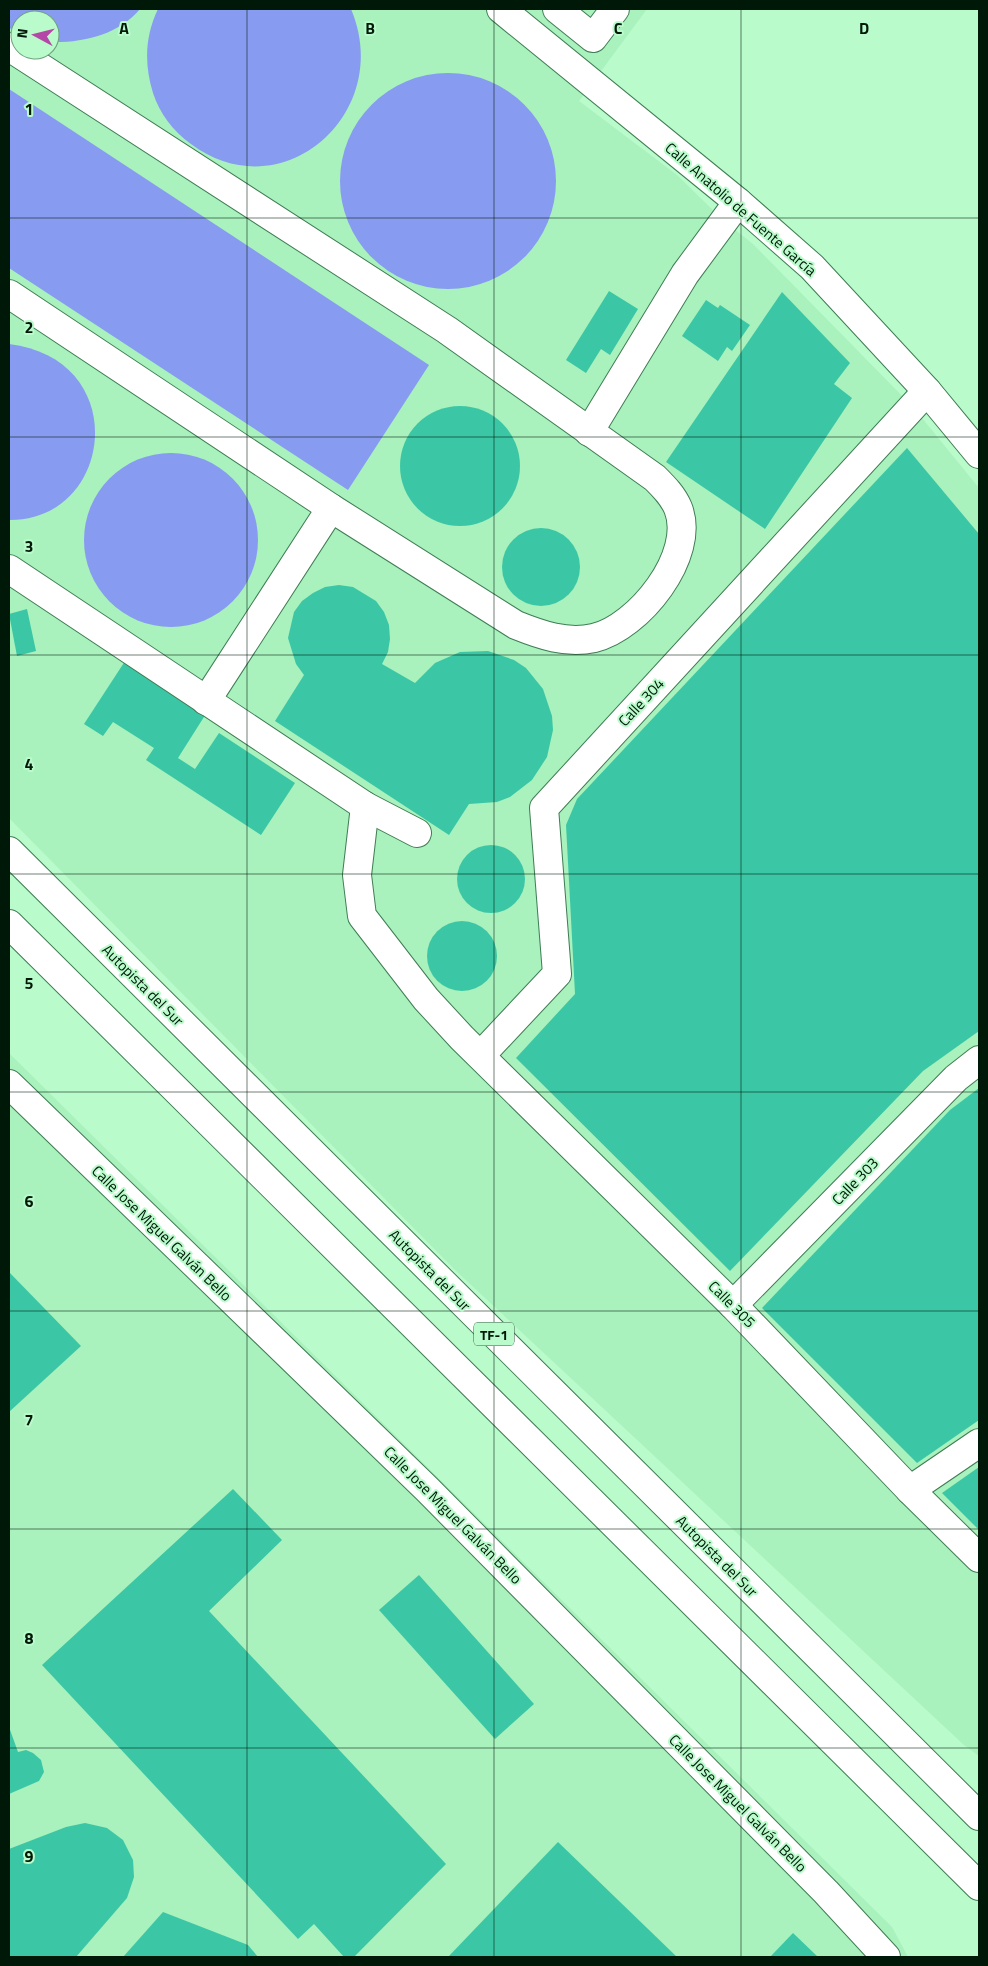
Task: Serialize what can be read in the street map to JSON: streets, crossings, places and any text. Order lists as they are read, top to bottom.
{
  "streets": {
    "main road": [
      "Calle Anatolio de Fuente García",
      "Calle 304",
      "Autopista del Sur",
      "Calle 303",
      "Calle Jose Miguel Galván Bello",
      "Calle 305",
      "TF-1"
    ]
  },
  "crossings": [
    ["Calle Anatolio de Fuente García", "Calle 304"],
    ["Calle 304", "Calle 305"],
    ["Calle 303", "Calle 305"]
  ],
  "north": "left",
  "grid": {
    "columns": [
      "A",
      "B",
      "C",
      "D"
    ],
    "rows": [
      "1",
      "2",
      "3",
      "4",
      "5",
      "6",
      "7",
      "8",
      "9"
    ]
  }
}
